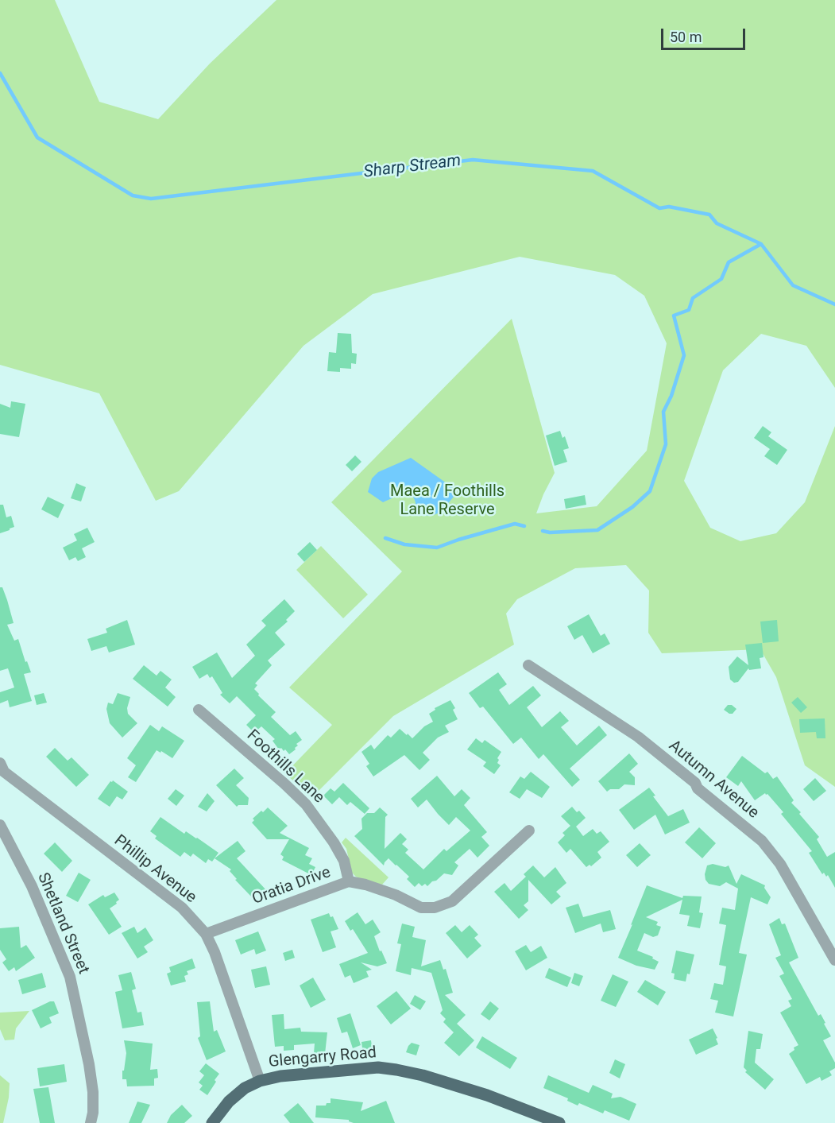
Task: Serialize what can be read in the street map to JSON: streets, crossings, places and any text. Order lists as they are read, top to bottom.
{
  "streets": {
    "main road": ["Glengarry Road"],
    "street": [
      "Foothills Lane",
      "Autumn Avenue",
      "Phillip Avenue",
      "Oratia Drive",
      "Shetland Street"
    ]
  },
  "crossings": [
    ["Foothills Lane", "Oratia Drive"],
    ["Phillip Avenue", "Oratia Drive"],
    ["Phillip Avenue", "Glengarry Road"]
  ],
  "water": ["Sharp Stream"],
  "parks": ["Maea / Foothills Lane Reserve"],
  "scale_bar": "50 m"
}
